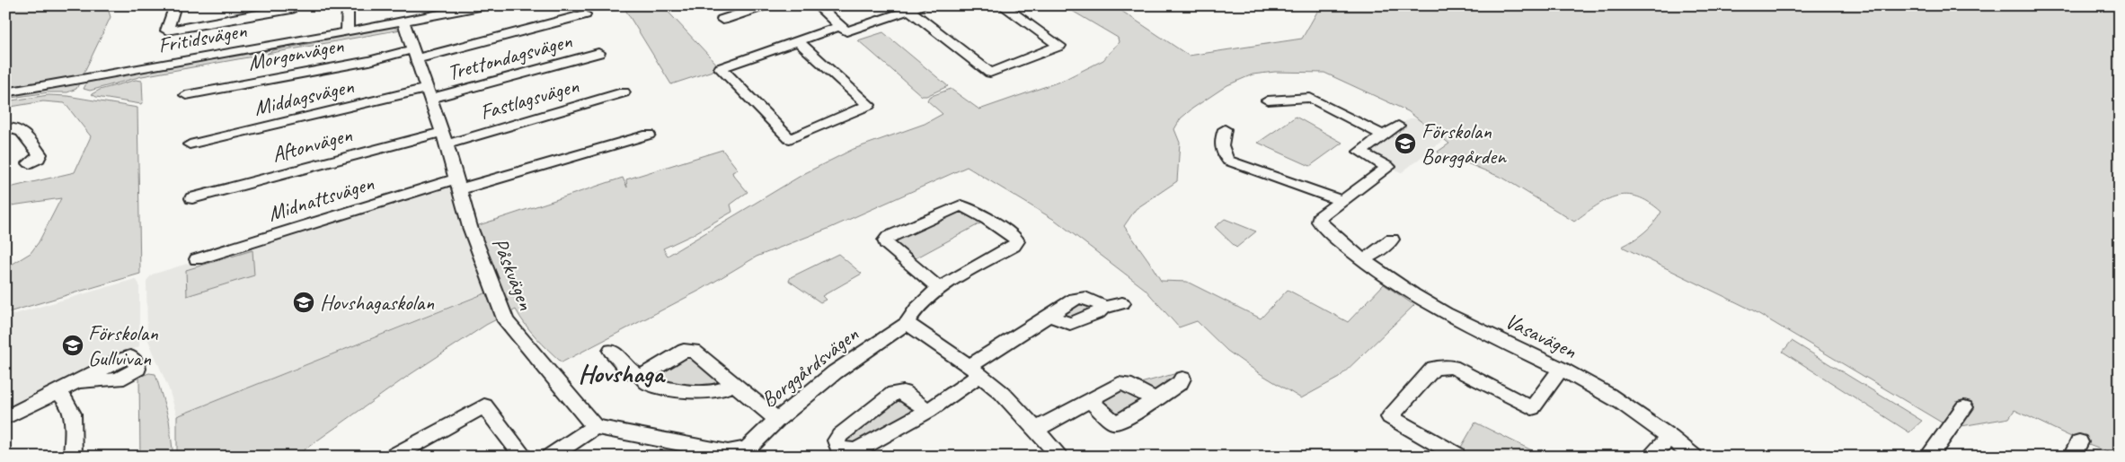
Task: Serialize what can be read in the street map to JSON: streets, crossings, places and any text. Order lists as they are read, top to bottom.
{
  "streets": {
    "street": [
      "Fritidsvägen",
      "Morgonvägen",
      "Trettondagsvägen",
      "Middagsvägen",
      "Fastlagsvägen",
      "Aftonvägen",
      "Midnattsvägen",
      "Påskvägen",
      "Vasavägen",
      "Borggårdsvägen"
    ]
  },
  "crossings": [
    ["Fritidsvägen", "Påskvägen"],
    ["Morgonvägen", "Påskvägen"],
    ["Trettondagsvägen", "Middagsvägen"],
    ["Trettondagsvägen", "Påskvägen"],
    ["Middagsvägen", "Påskvägen"],
    ["Fastlagsvägen", "Aftonvägen"],
    ["Fastlagsvägen", "Påskvägen"],
    ["Aftonvägen", "Påskvägen"],
    ["Midnattsvägen", "Påskvägen"],
    ["Påskvägen", "Borggårdsvägen"]
  ],
  "districts": ["Hovshaga"],
  "places": {
    "school or university": ["Förskolan Borggården", "Hovshagaskolan", "Förskolan Gullvivan"]
  }
}
